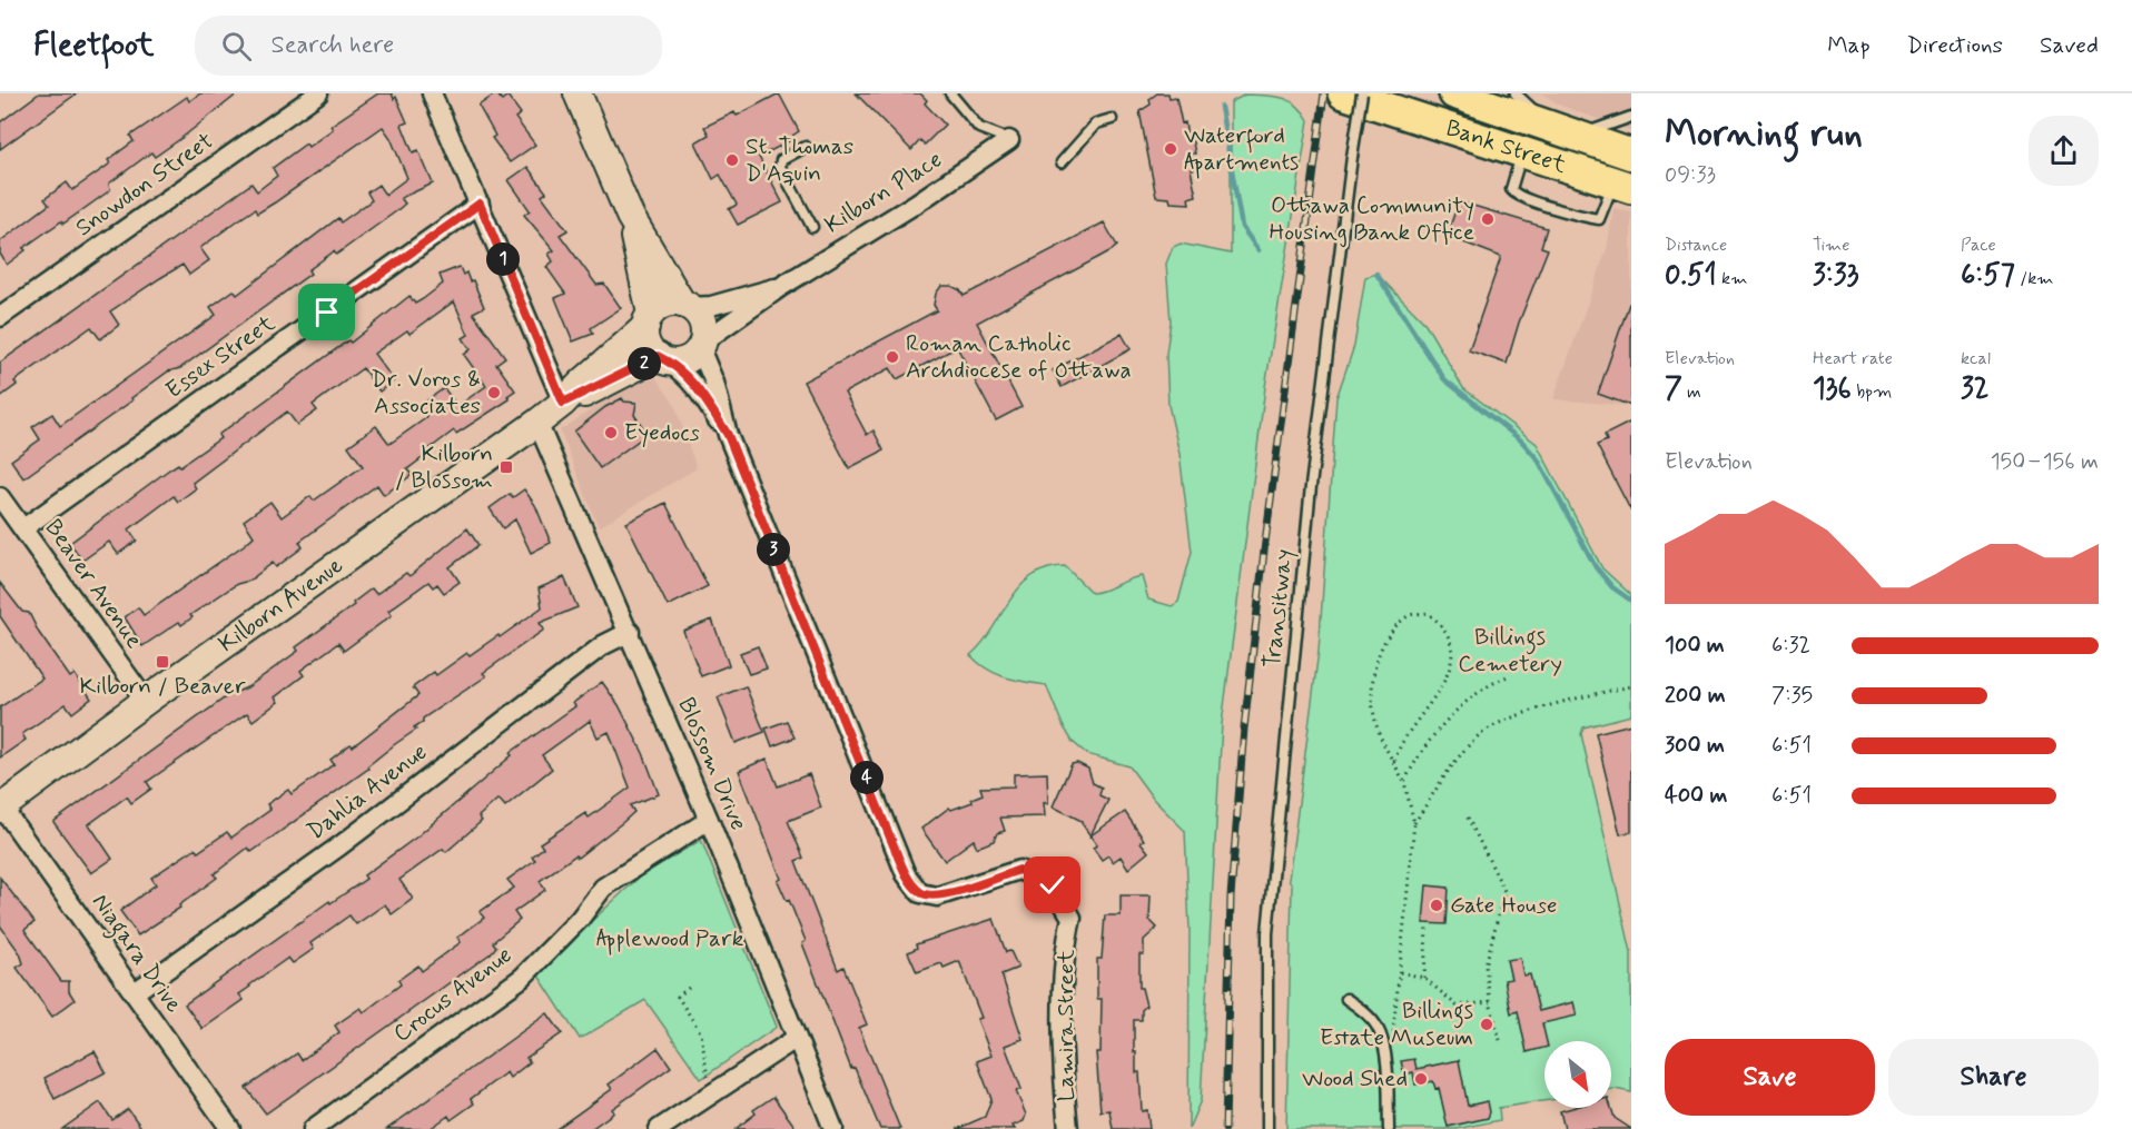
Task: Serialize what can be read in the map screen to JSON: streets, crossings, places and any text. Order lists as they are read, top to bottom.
{
  "streets": {
    "main road": ["Bank Street"],
    "street": [
      "Snowdon Street",
      "Kilborn Place",
      "Essex Street",
      "Beaver Avenue",
      "Kilborn Avenue",
      "Blossom Drive",
      "Dahlia Avenue",
      "Niagara Drive",
      "Crocus Avenue",
      "Lamira Street"
    ],
    "lane": ["Transitway"]
  },
  "crossings": [
    ["Kilborn Place", "Kilborn Avenue"],
    ["Kilborn Place", "Lamira Street"],
    ["Essex Street", "Beaver Avenue"],
    ["Beaver Avenue", "Kilborn Avenue"],
    ["Kilborn Avenue", "Blossom Drive"],
    ["Kilborn Avenue", "Niagara Drive"],
    ["Kilborn Avenue", "Lamira Street"],
    ["Blossom Drive", "Dahlia Avenue"],
    ["Blossom Drive", "Crocus Avenue"],
    ["Dahlia Avenue", "Niagara Drive"]
  ],
  "parks": ["Billings Cemetery", "Applewood Park"],
  "places": {
    "other": [
      "Waterford Apartments",
      "St. Thomas D'Aquin",
      "Ottawa Community Housing Bank Office",
      "Roman Catholic Archdiocese of Ottawa",
      "Dr. Voros & Associates",
      "Eyedocs",
      "Gate House",
      "Billings Estate Museum",
      "Wood Shed"
    ],
    "transit": ["Kilborn / Blossom", "Kilborn / Beaver"]
  },
  "north": "bottom right",
  "page": {
    "header": "Fleetfoot",
    "search": "Search here",
    "nav": ["Map", "Directions", "Saved"],
    "heading": ["Morning run", "09:33"],
    "stats": [
      ["Distance", "0.51 km"],
      ["Time", "3:33"],
      ["Pace", "6:57 /km"],
      ["Elevation", "7 m"],
      ["Heart rate", "136 bpm"],
      ["kcal", "32"]
    ],
    "pins": [
      "1",
      "2",
      "3",
      "4"
    ],
    "chart": ["Elevation", "150–156 m"],
    "list": [
      {
        "name": "100 m",
        "note": "6:32"
      },
      {
        "name": "200 m",
        "note": "7:35"
      },
      {
        "name": "300 m",
        "note": "6:51"
      },
      {
        "name": "400 m",
        "note": "6:51"
      }
    ],
    "buttons": ["Save", "Share"]
  }
}
